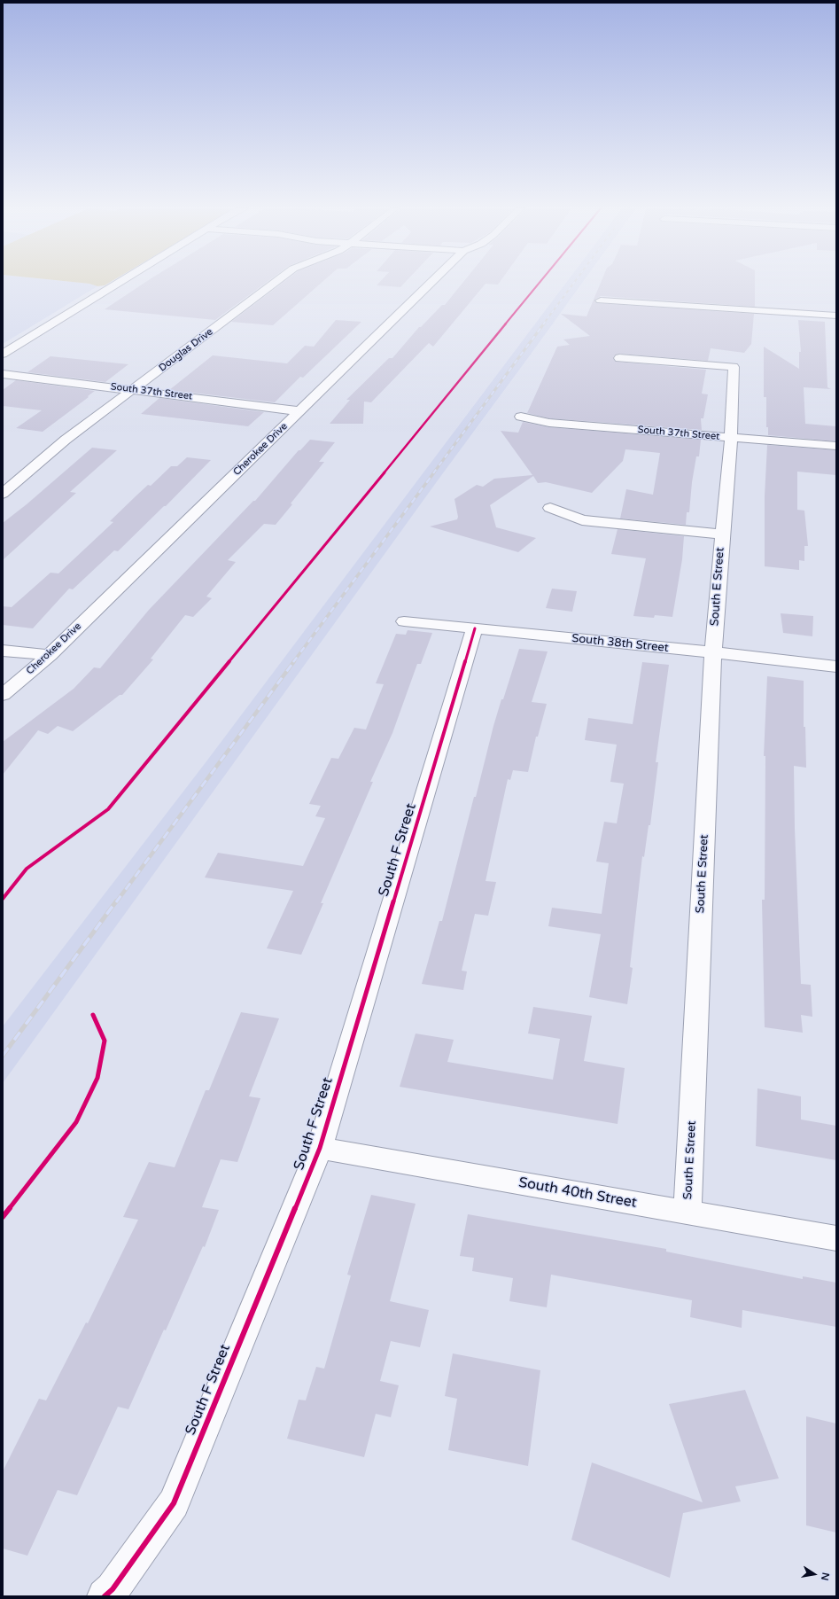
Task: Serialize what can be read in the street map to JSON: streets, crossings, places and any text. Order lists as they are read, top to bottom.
{
  "streets": {
    "street": [
      "Douglas Drive",
      "South 37th Street",
      "Cherokee Drive",
      "South E Street",
      "South 38th Street",
      "South F Street",
      "South 40th Street"
    ]
  },
  "crossings": [
    ["Douglas Drive", "South 37th Street"],
    ["South 37th Street", "Cherokee Drive"],
    ["South 37th Street", "South E Street"],
    ["South E Street", "South 38th Street"],
    ["South E Street", "South 40th Street"],
    ["South 38th Street", "South F Street"],
    ["South F Street", "South 40th Street"]
  ],
  "north": "right"
}
